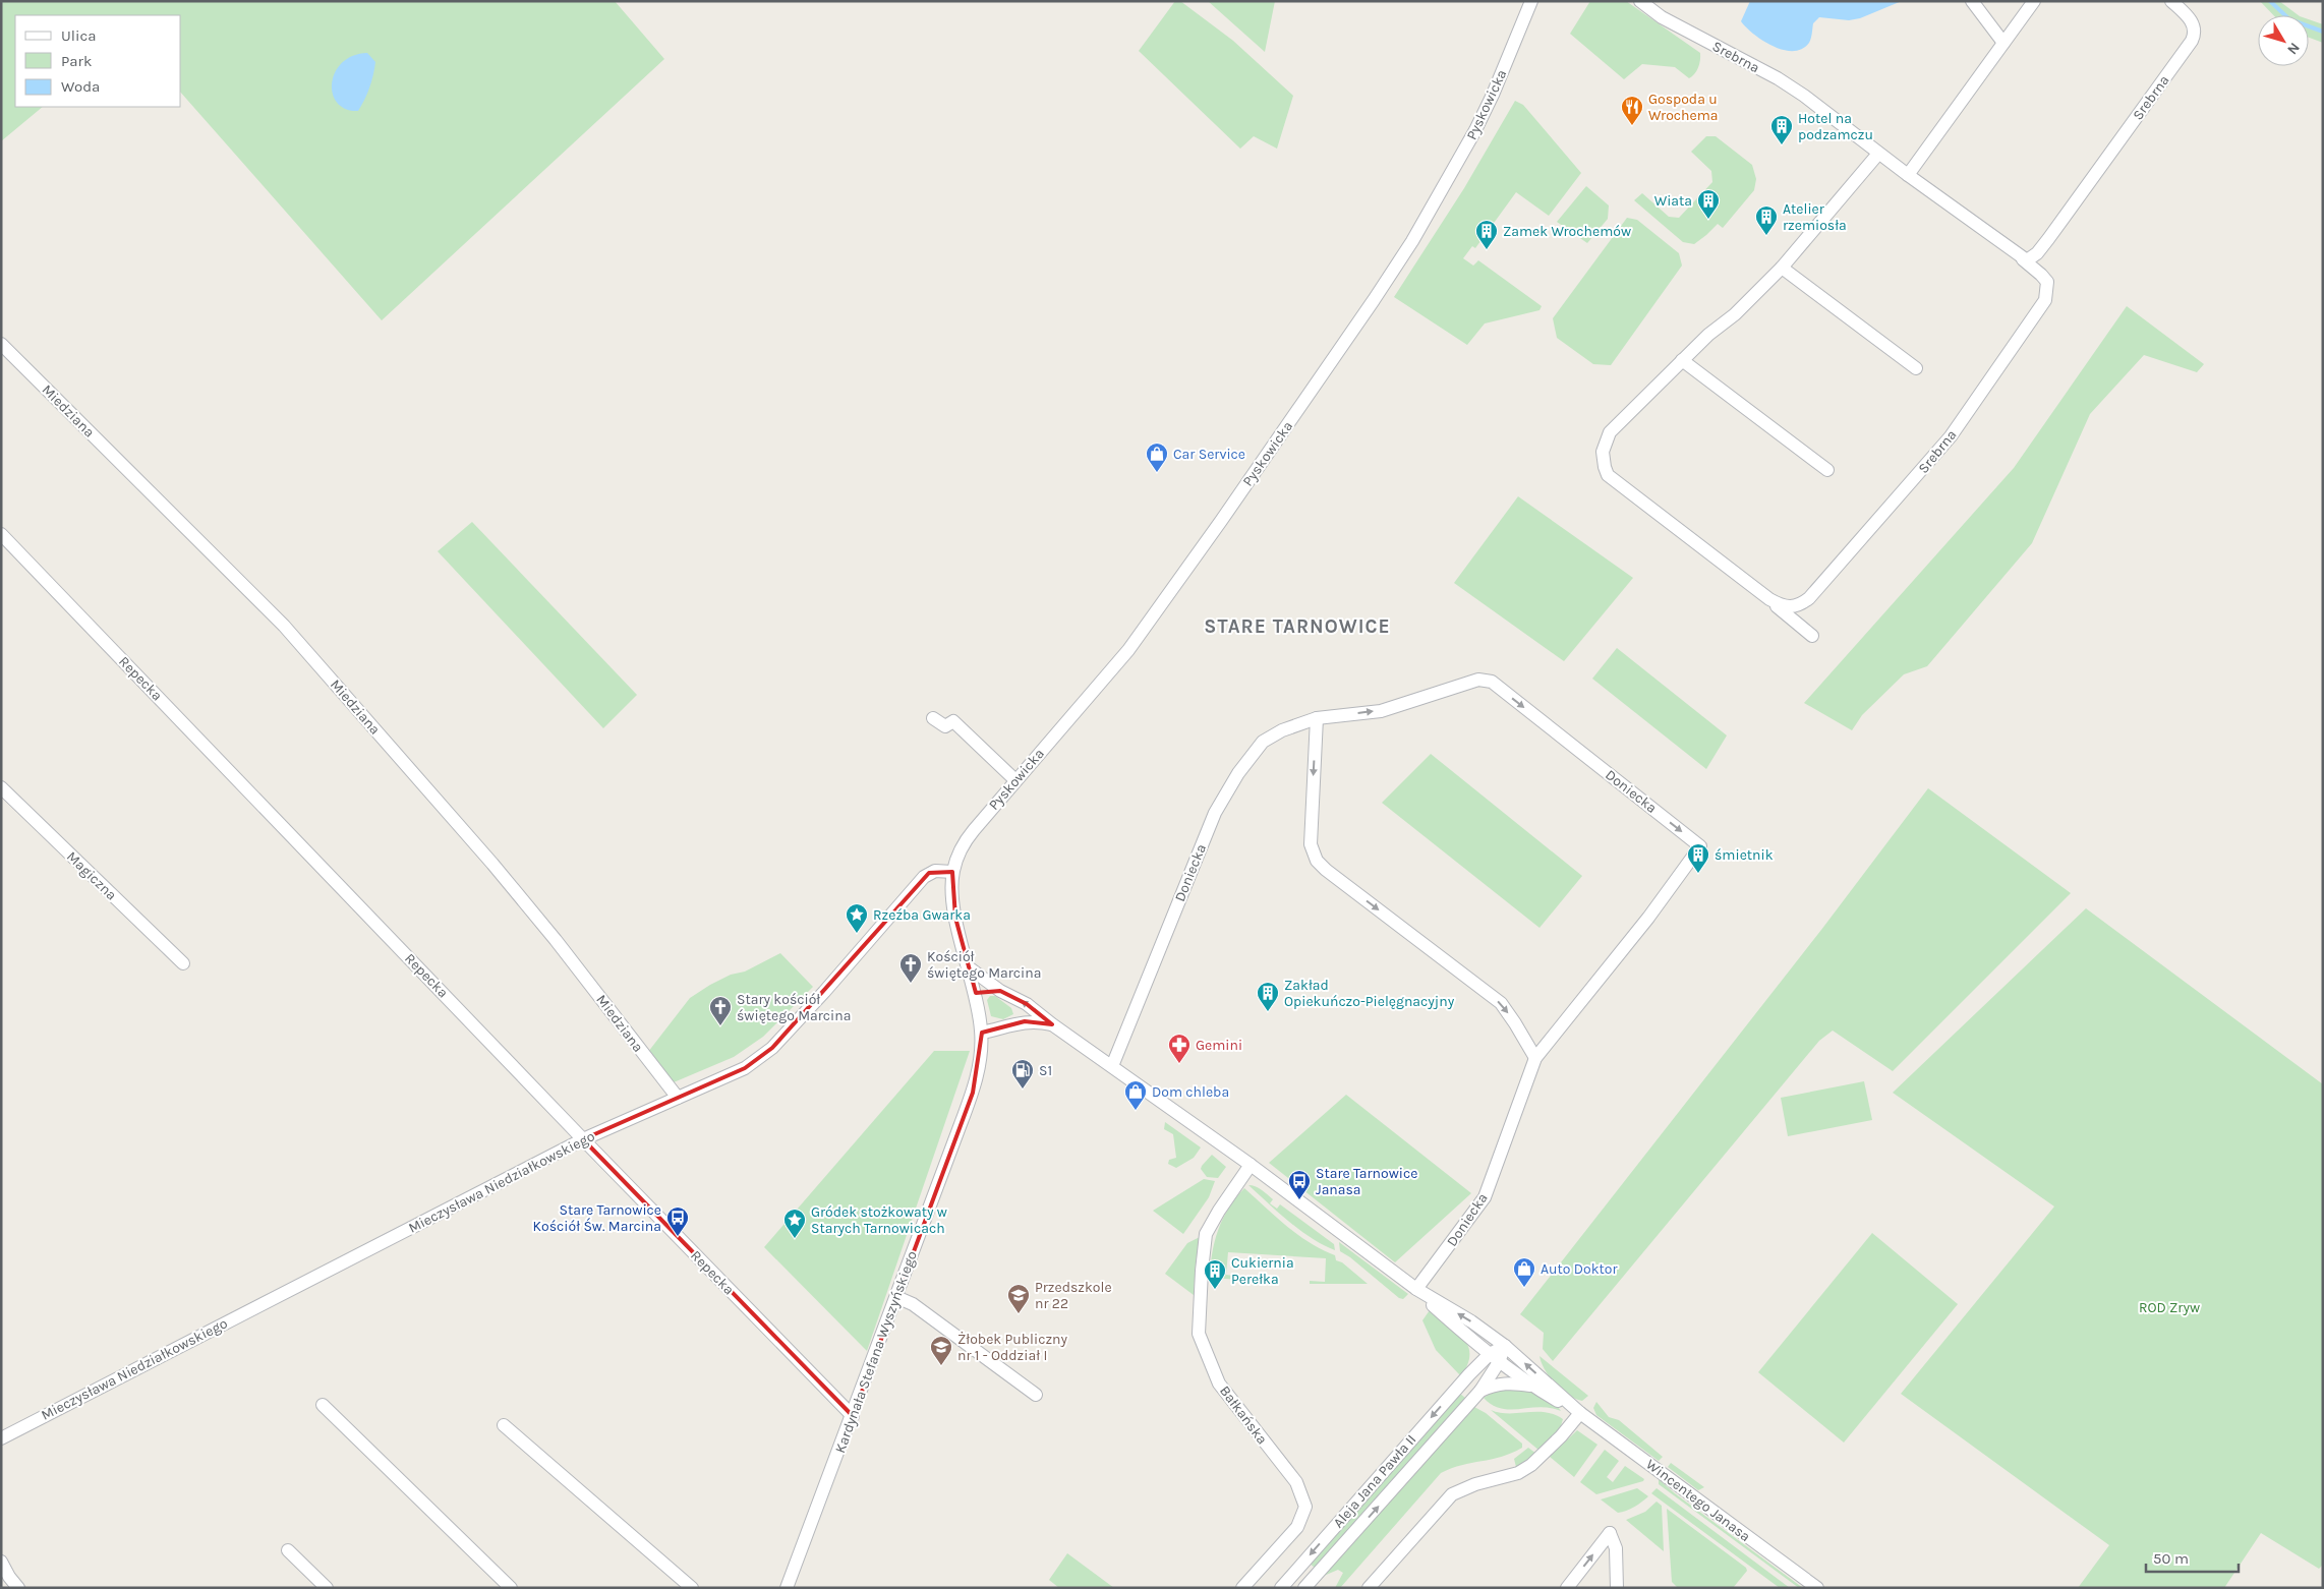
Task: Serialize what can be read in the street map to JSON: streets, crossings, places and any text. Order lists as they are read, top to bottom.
{
  "streets": {
    "street": [
      "Srebrna",
      "Pyskowicka",
      "Miedziana",
      "Repecka",
      "Doniecka",
      "Magiczna",
      "Mieczysława Niedziałkowskiego",
      "Kardynała Stefana Wyszyńskiego",
      "Bałkańska",
      "Aleja Jana Pawła II",
      "Wincentego Janasa"
    ]
  },
  "crossings": [
    ["Pyskowicka", "Mieczysława Niedziałkowskiego"],
    ["Pyskowicka", "Kardynała Stefana Wyszyńskiego"],
    ["Miedziana", "Mieczysława Niedziałkowskiego"],
    ["Repecka", "Mieczysława Niedziałkowskiego"],
    ["Repecka", "Kardynała Stefana Wyszyńskiego"],
    ["Doniecka", "Wincentego Janasa"],
    ["Mieczysława Niedziałkowskiego", "Kardynała Stefana Wyszyńskiego"],
    ["Kardynała Stefana Wyszyńskiego", "Wincentego Janasa"],
    ["Bałkańska", "Wincentego Janasa"],
    ["Aleja Jana Pawła II", "Wincentego Janasa"]
  ],
  "districts": ["STARE TARNOWICE"],
  "parks": ["ROD Zryw"],
  "places": {
    "restaurant": ["Gospoda u Wrochema"],
    "building": [
      "Hotel na podzamczu",
      "Wiata",
      "Atelier rzemiosła",
      "Zamek Wrochemów",
      "śmietnik",
      "Zakład Opiekuńczo-Pielęgnacyjny",
      "Cukiernia Perełka"
    ],
    "shop": ["Car Service", "Dom chleba", "Auto Doktor"],
    "place": ["Rzeźba Gwarka", "Gródek stożkowaty w Starych Tarnowicach"],
    "church": ["Kościół świętego Marcina", "Stary kościół świętego Marcina"],
    "pharmacy": ["Gemini"],
    "fuel station": ["S1"],
    "bus stop": ["Stare Tarnowice Janasa", "Stare Tarnowice Kościół Św. Marcina"],
    "school or university": ["Przedszkole nr 22", "Żłobek Publiczny nr 1 - Oddział I"]
  },
  "legend": ["Ulica", "Park", "Woda"],
  "scale_bar": "50 m",
  "north": "bottom right"
}
